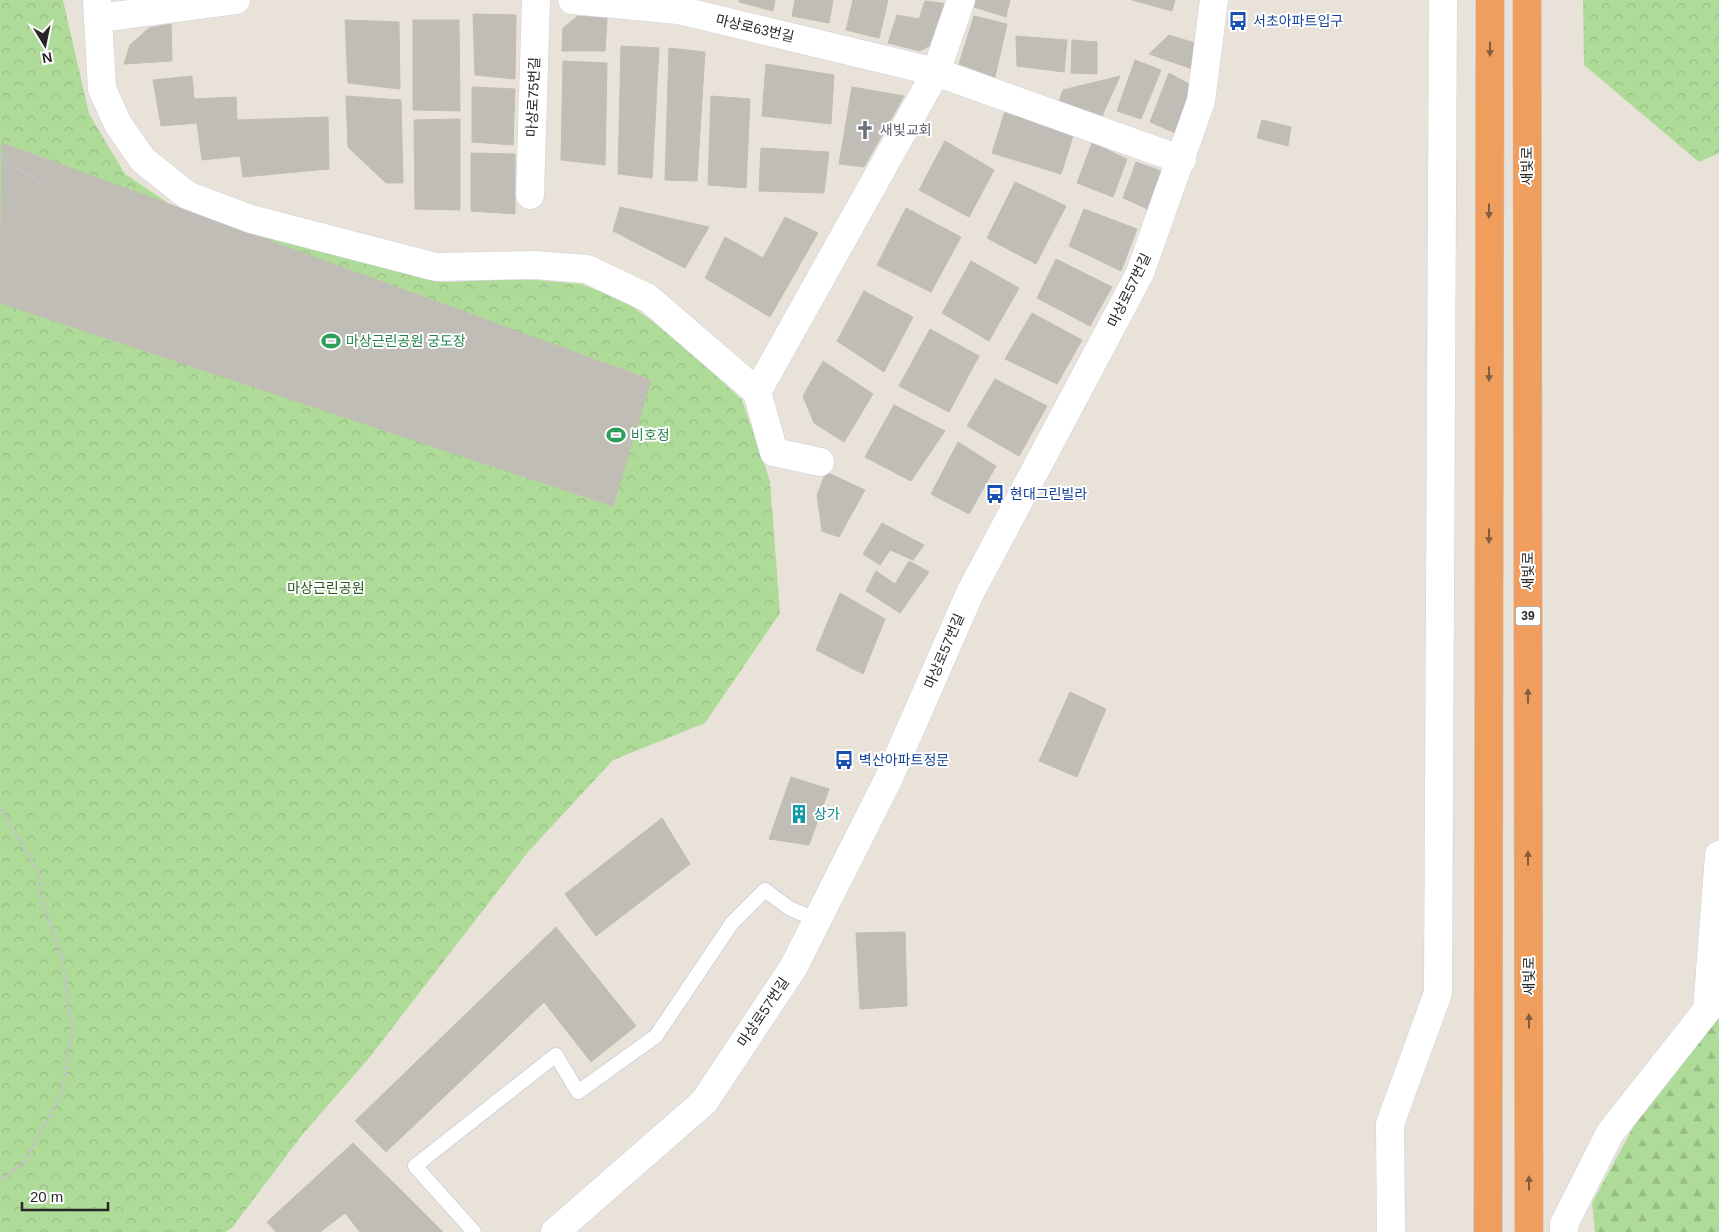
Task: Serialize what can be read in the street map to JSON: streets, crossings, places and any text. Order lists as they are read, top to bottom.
{
  "streets": {
    "highway": ["새빛로", "39"],
    "street": ["마상로63번길", "마상로75번길", "마상로57번길"]
  },
  "crossings": [
    ["마상로63번길", "마상로57번길"]
  ],
  "parks": ["마상근린공원"],
  "places": {
    "bus stop": ["서초아파트입구", "현대그린빌라", "벽산아파트정문"],
    "church": ["새빛교회"],
    "sports": ["마상근린공원 궁도장", "비호정"],
    "building": ["상가"]
  },
  "scale_bar": "20 m",
  "north": "bottom"
}
